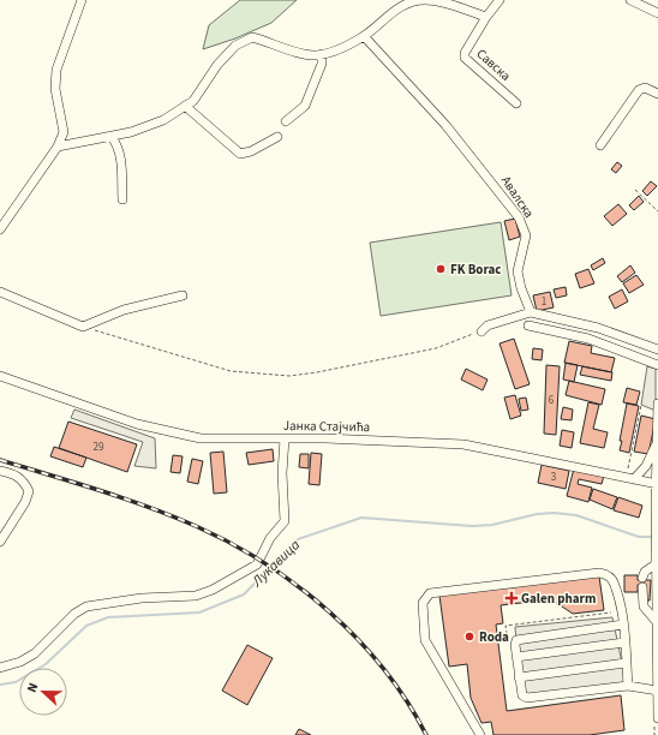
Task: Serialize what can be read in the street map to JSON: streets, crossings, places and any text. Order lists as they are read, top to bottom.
{
  "streets": {
    "street": ["Савска", "Авалска", "Јанка Стајчића"]
  },
  "water": ["Лукавица"],
  "places": {
    "other": ["FK Borac", "Roda"],
    "health": ["Galen pharm"]
  },
  "house_numbers": [
    "1",
    "6",
    "29",
    "3"
  ],
  "north": "left"
}
